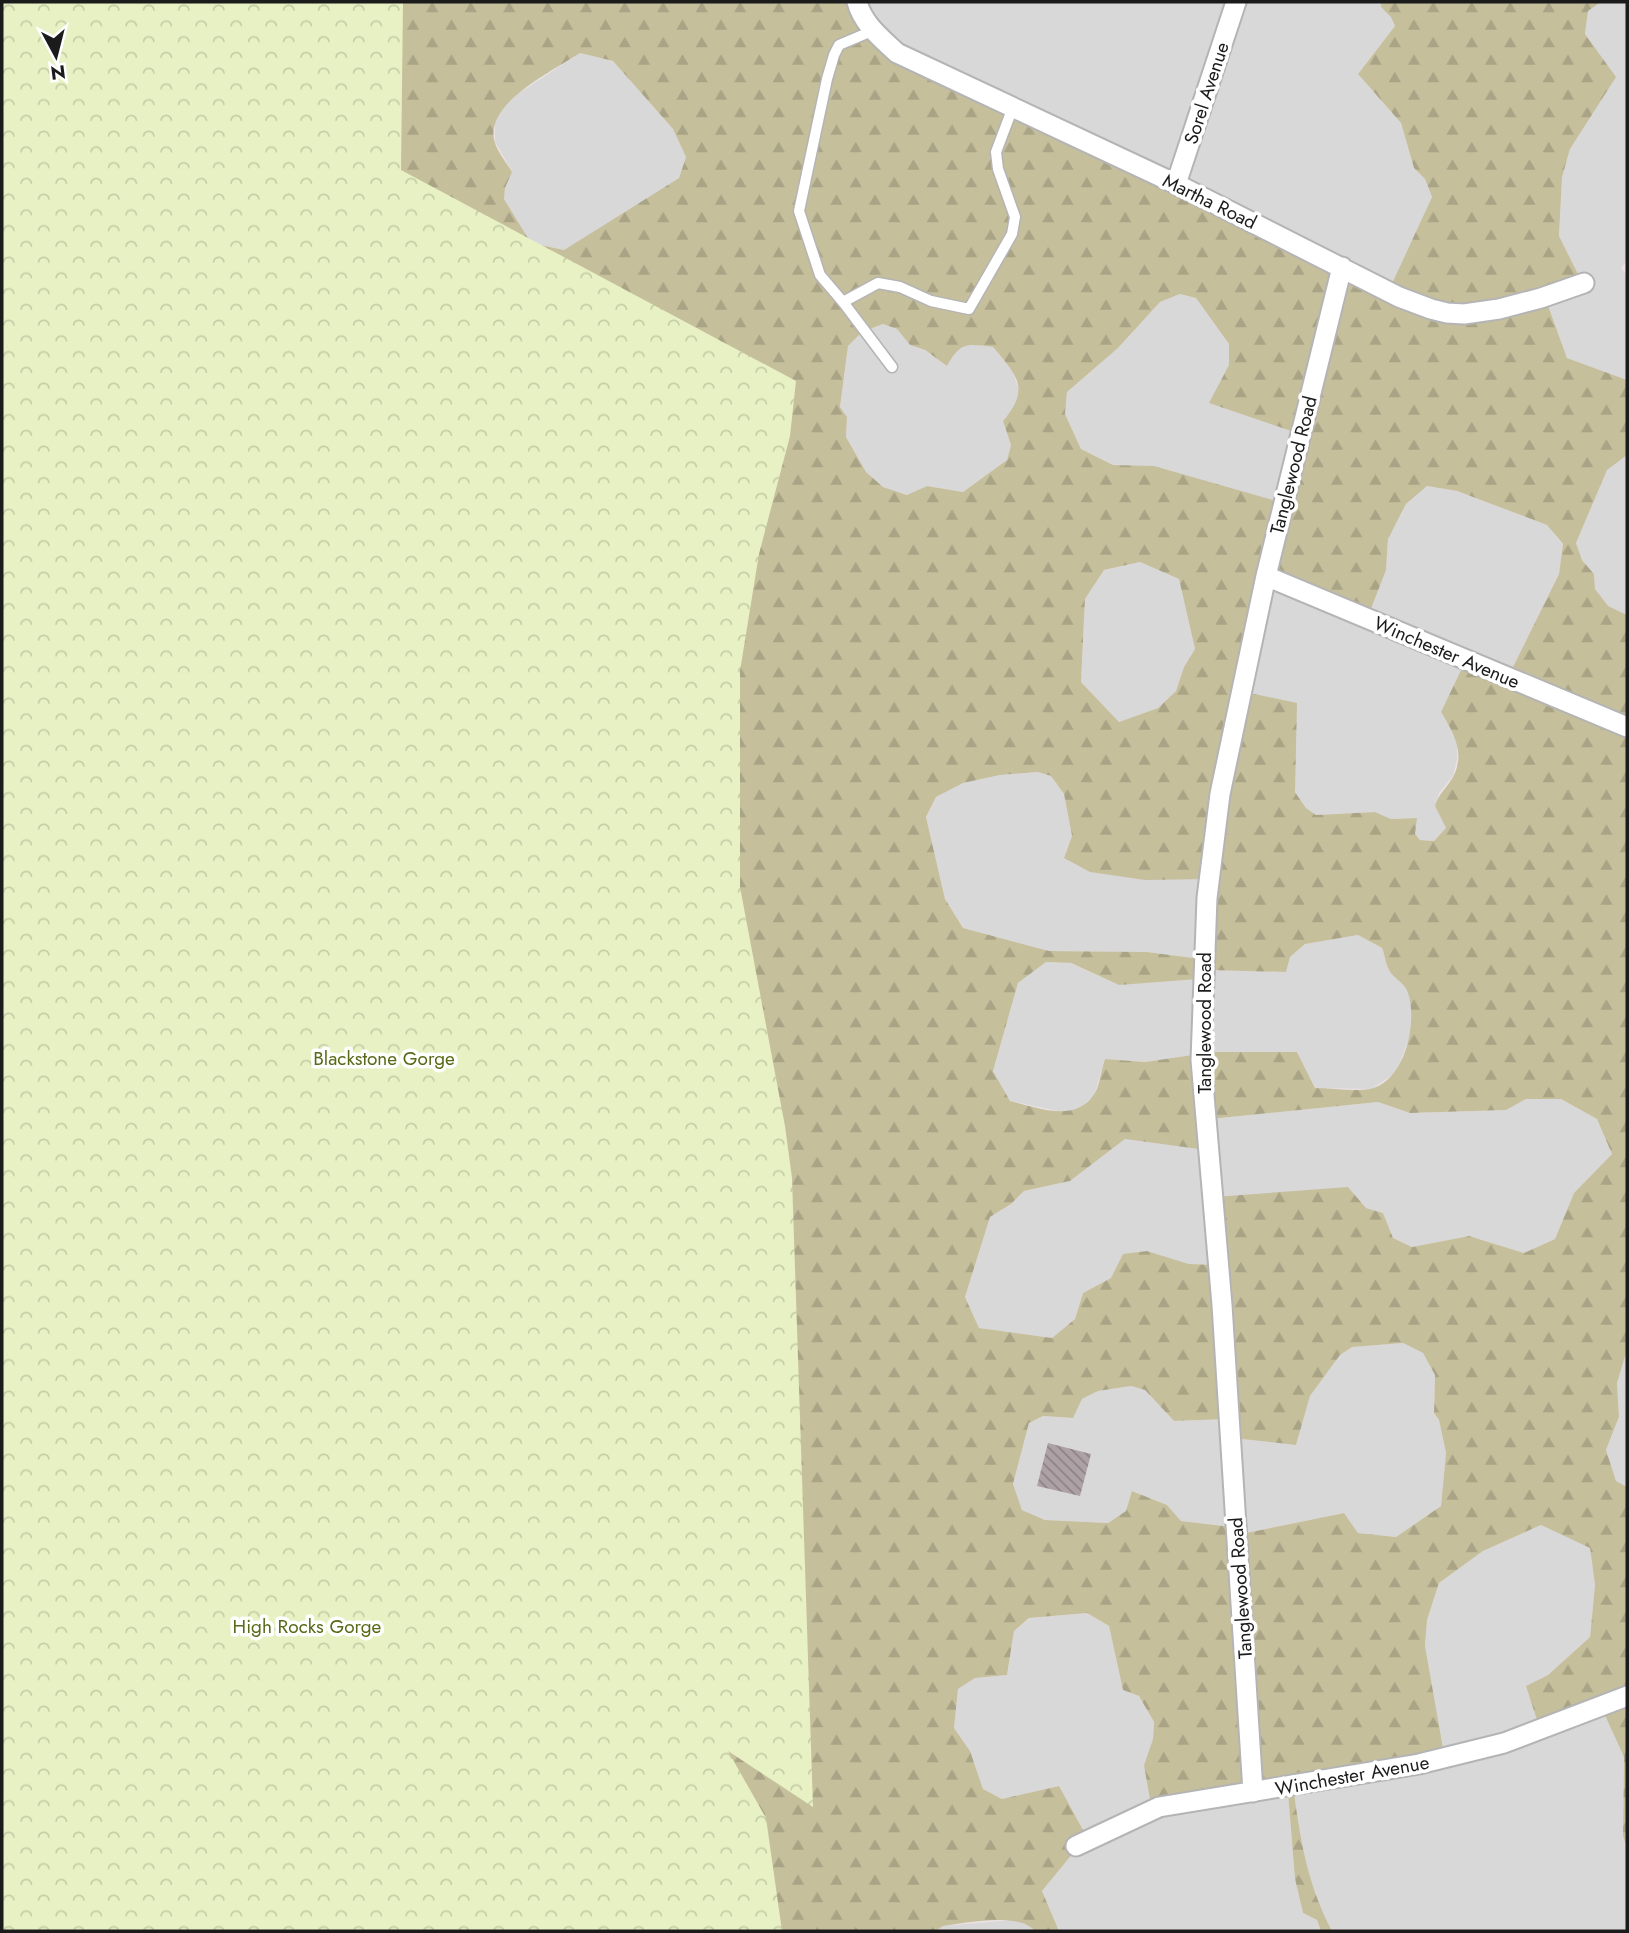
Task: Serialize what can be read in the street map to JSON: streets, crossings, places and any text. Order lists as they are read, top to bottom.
{
  "streets": {
    "street": [
      "Sorel Avenue",
      "Martha Road",
      "Tanglewood Road",
      "Winchester Avenue"
    ]
  },
  "crossings": [
    ["Sorel Avenue", "Martha Road"],
    ["Martha Road", "Tanglewood Road"],
    ["Tanglewood Road", "Winchester Avenue"]
  ],
  "parks": ["Blackstone Gorge", "High Rocks Gorge"],
  "north": "bottom"
}
